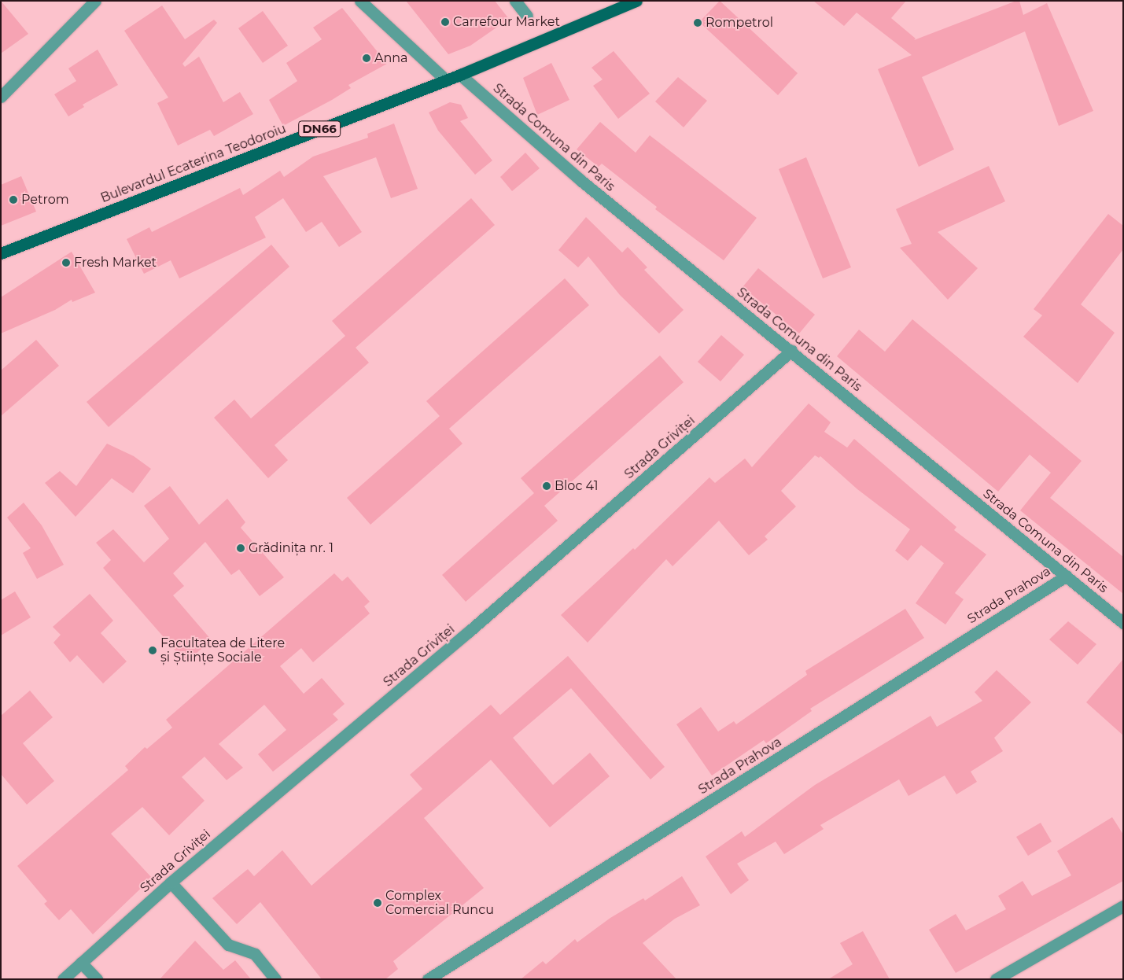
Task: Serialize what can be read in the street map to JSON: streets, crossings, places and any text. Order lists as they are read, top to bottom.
{
  "streets": {
    "main road": ["DN66", "Bulevardul Ecaterina Teodoroiu"],
    "street": ["Strada Comuna din Paris", "Strada Griviței", "Strada Prahova"]
  },
  "crossings": [
    ["Strada Comuna din Paris", "Bulevardul Ecaterina Teodoroiu"],
    ["Strada Comuna din Paris", "Strada Griviței"],
    ["Strada Comuna din Paris", "Strada Prahova"]
  ],
  "places": [
    "Carrefour Market",
    "Rompetrol",
    "Anna",
    "Petrom",
    "Fresh Market",
    "Bloc 41",
    "Grădinița nr. 1",
    "Facultatea de Litere și Științe Sociale",
    "Complex Comercial Runcu"
  ]
}
